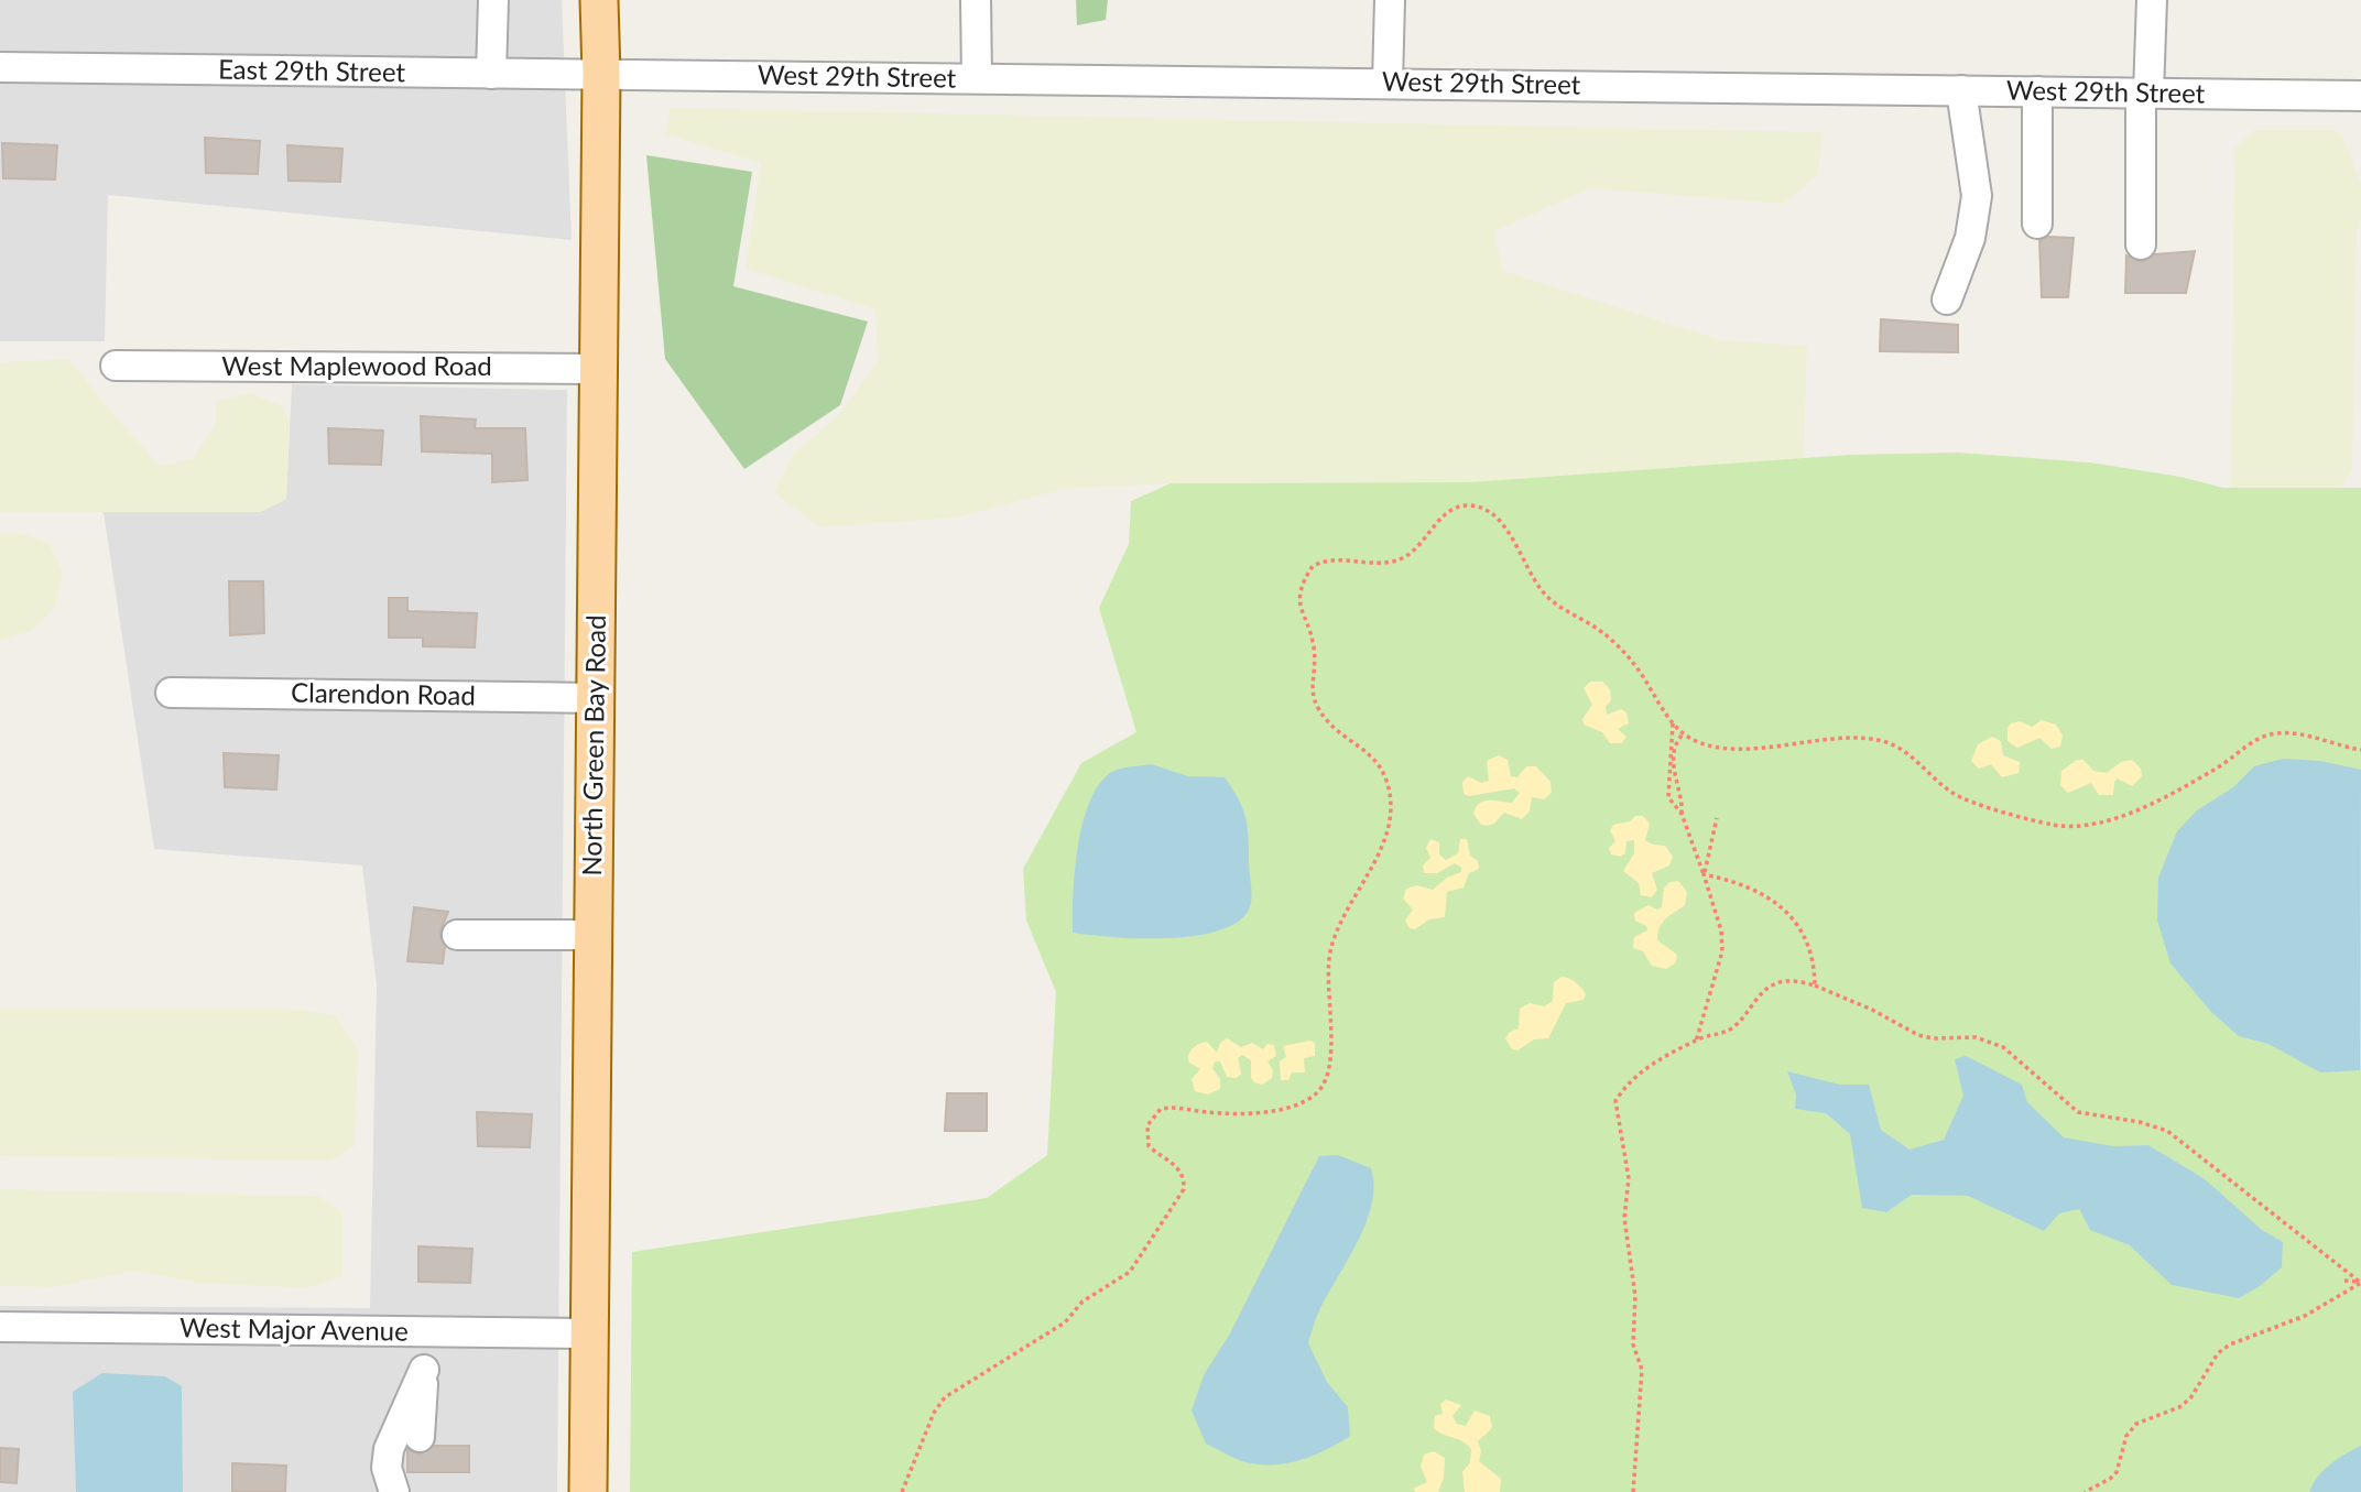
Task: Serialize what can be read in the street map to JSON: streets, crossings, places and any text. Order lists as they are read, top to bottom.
{
  "streets": {
    "main road": ["North Green Bay Road"],
    "street": [
      "East 29th Street",
      "West 29th Street",
      "West Maplewood Road",
      "Clarendon Road",
      "West Major Avenue"
    ]
  },
  "crossings": [
    ["East 29th Street", "West 29th Street"],
    ["East 29th Street", "North Green Bay Road"],
    ["West 29th Street", "North Green Bay Road"],
    ["West Maplewood Road", "North Green Bay Road"],
    ["Clarendon Road", "North Green Bay Road"],
    ["North Green Bay Road", "West Major Avenue"]
  ]
}
